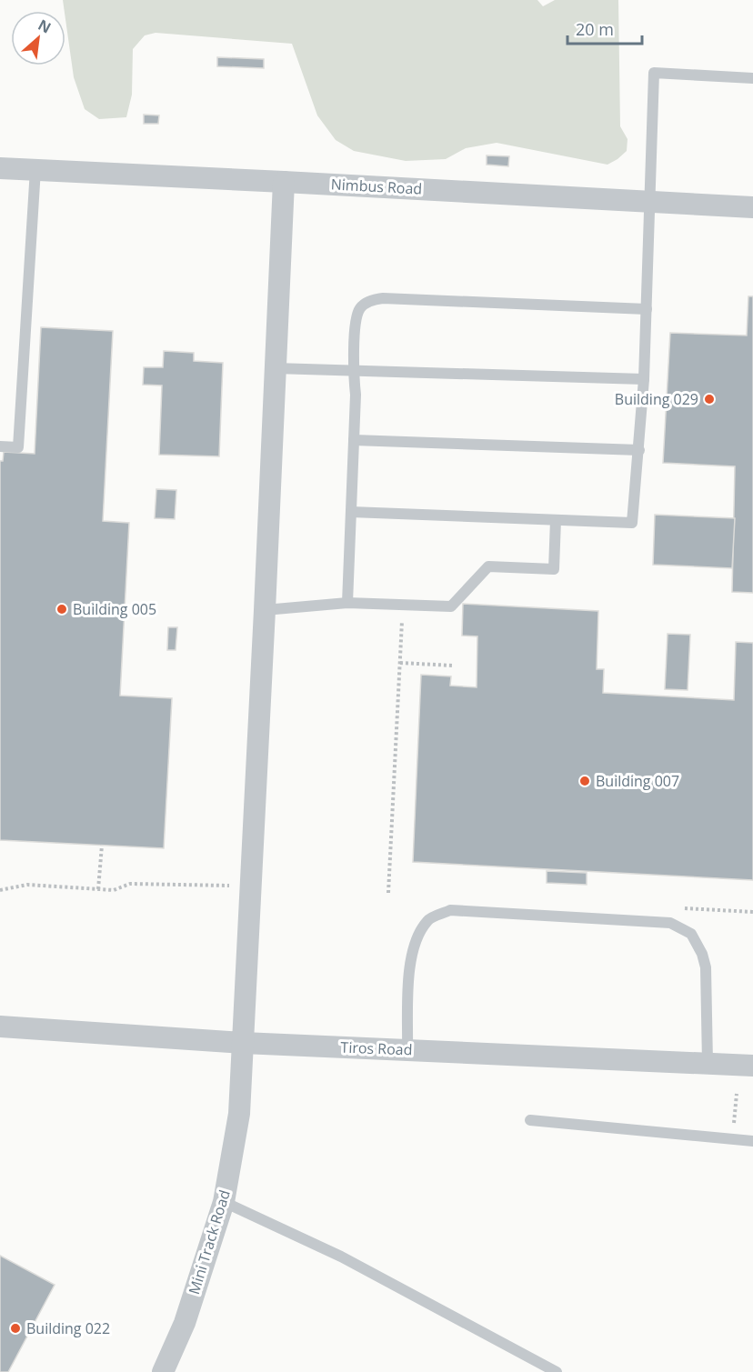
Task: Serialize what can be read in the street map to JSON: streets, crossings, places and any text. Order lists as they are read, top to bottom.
{
  "streets": {
    "street": ["Nimbus Road", "Tiros Road", "Mini Track Road"]
  },
  "crossings": [
    ["Nimbus Road", "Mini Track Road"],
    ["Tiros Road", "Mini Track Road"]
  ],
  "places": [
    "Building 029",
    "Building 005",
    "Building 007",
    "Building 022"
  ],
  "scale_bar": "20 m",
  "north": "top right"
}
